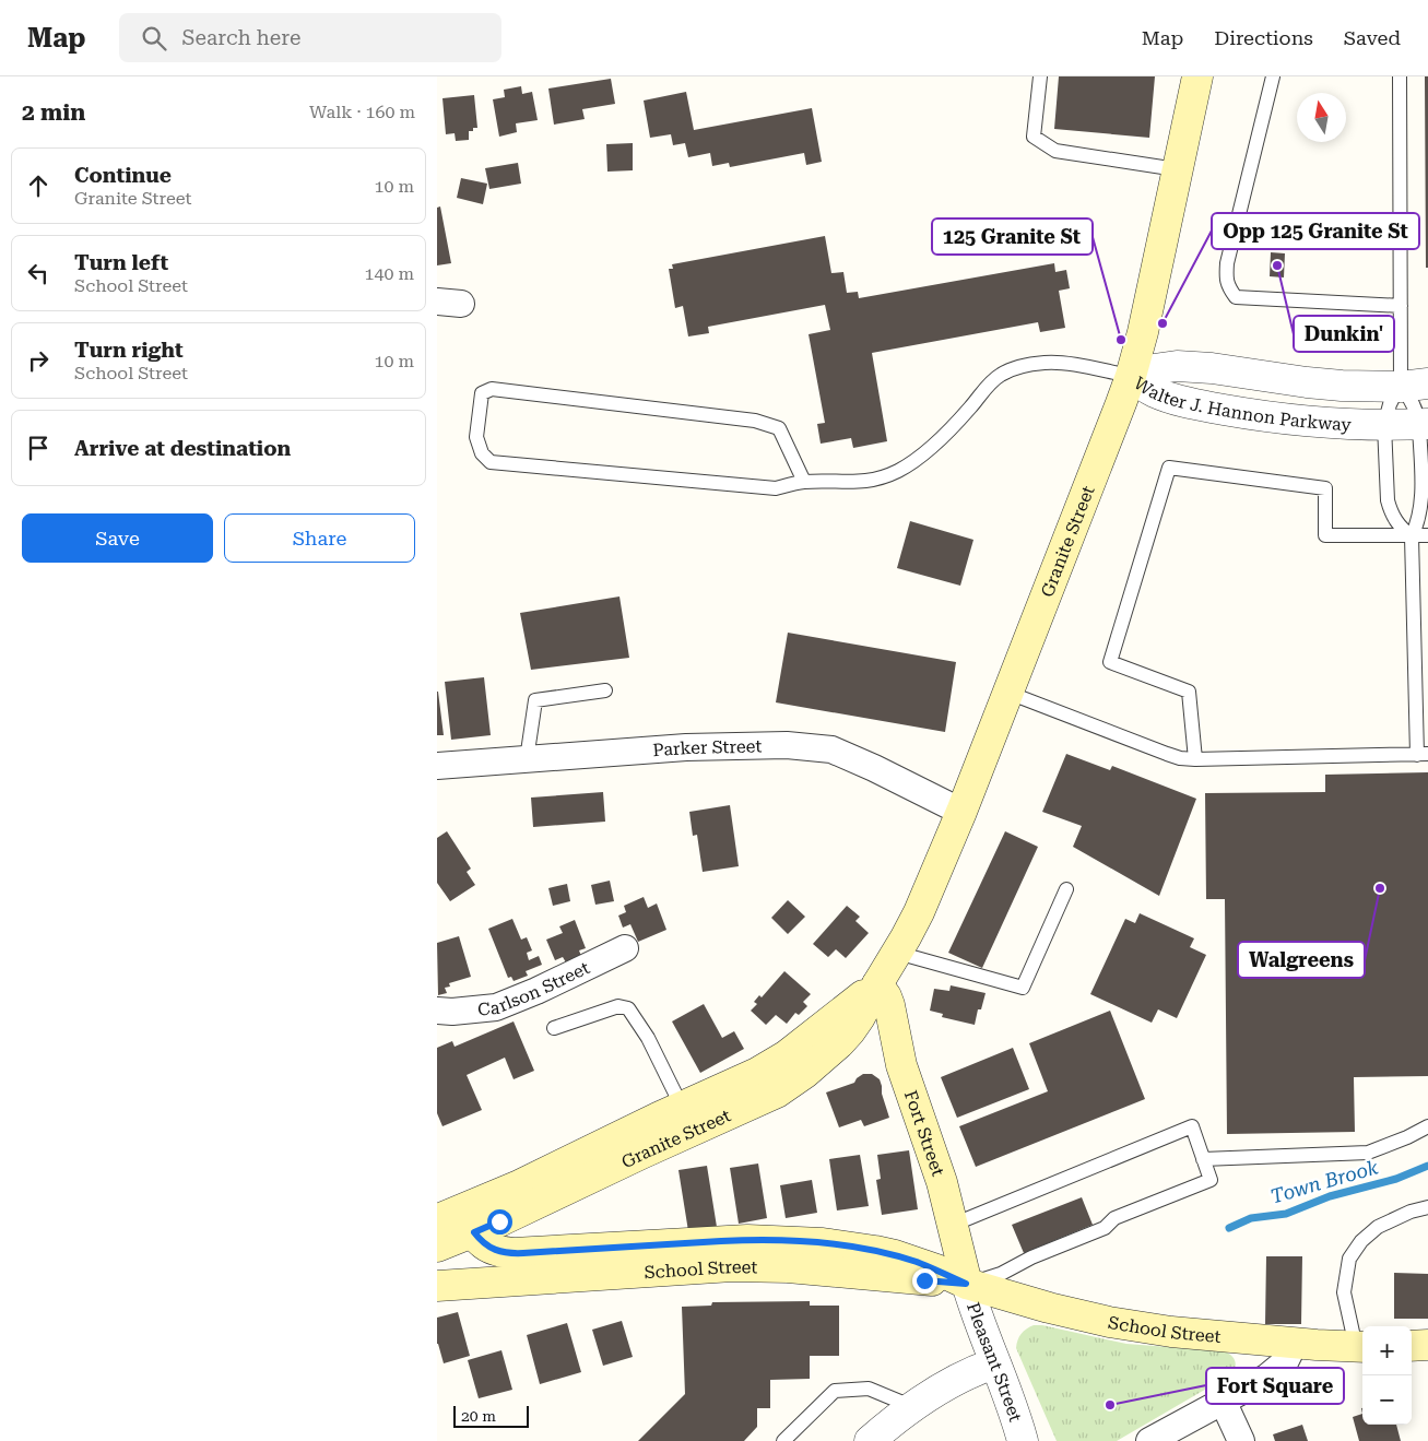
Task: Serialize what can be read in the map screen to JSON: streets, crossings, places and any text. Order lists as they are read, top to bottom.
{
  "streets": {
    "main road": ["Granite Street", "Fort Street", "School Street"],
    "street": [
      "Walter J. Hannon Parkway",
      "Parker Street",
      "Carlson Street",
      "Pleasant Street"
    ]
  },
  "crossings": [
    ["Walter J. Hannon Parkway", "Granite Street"],
    ["Granite Street", "Parker Street"],
    ["Granite Street", "Fort Street"],
    ["Granite Street", "School Street"],
    ["Fort Street", "School Street"],
    ["Fort Street", "Pleasant Street"],
    ["School Street", "Pleasant Street"]
  ],
  "water": ["Town Brook"],
  "places": [
    "Dunkin'",
    "Opp 125 Granite St",
    "125 Granite St",
    "Walgreens",
    "Fort Square"
  ],
  "scale_bar": "20 m",
  "north": "top",
  "page": {
    "header": "Map",
    "search": "Search here",
    "nav": ["Map", "Directions", "Saved"],
    "heading": ["2 min", "Walk · 160 m"],
    "list": [
      ["Continue", "Granite Street", "10 m"],
      ["Turn left", "School Street", "140 m"],
      ["Turn right", "School Street", "10 m"],
      "Arrive at destination"
    ],
    "buttons": ["Save", "Share"],
    "map_buttons": ["+", "−"],
    "scale": "20 m"
  }
}
